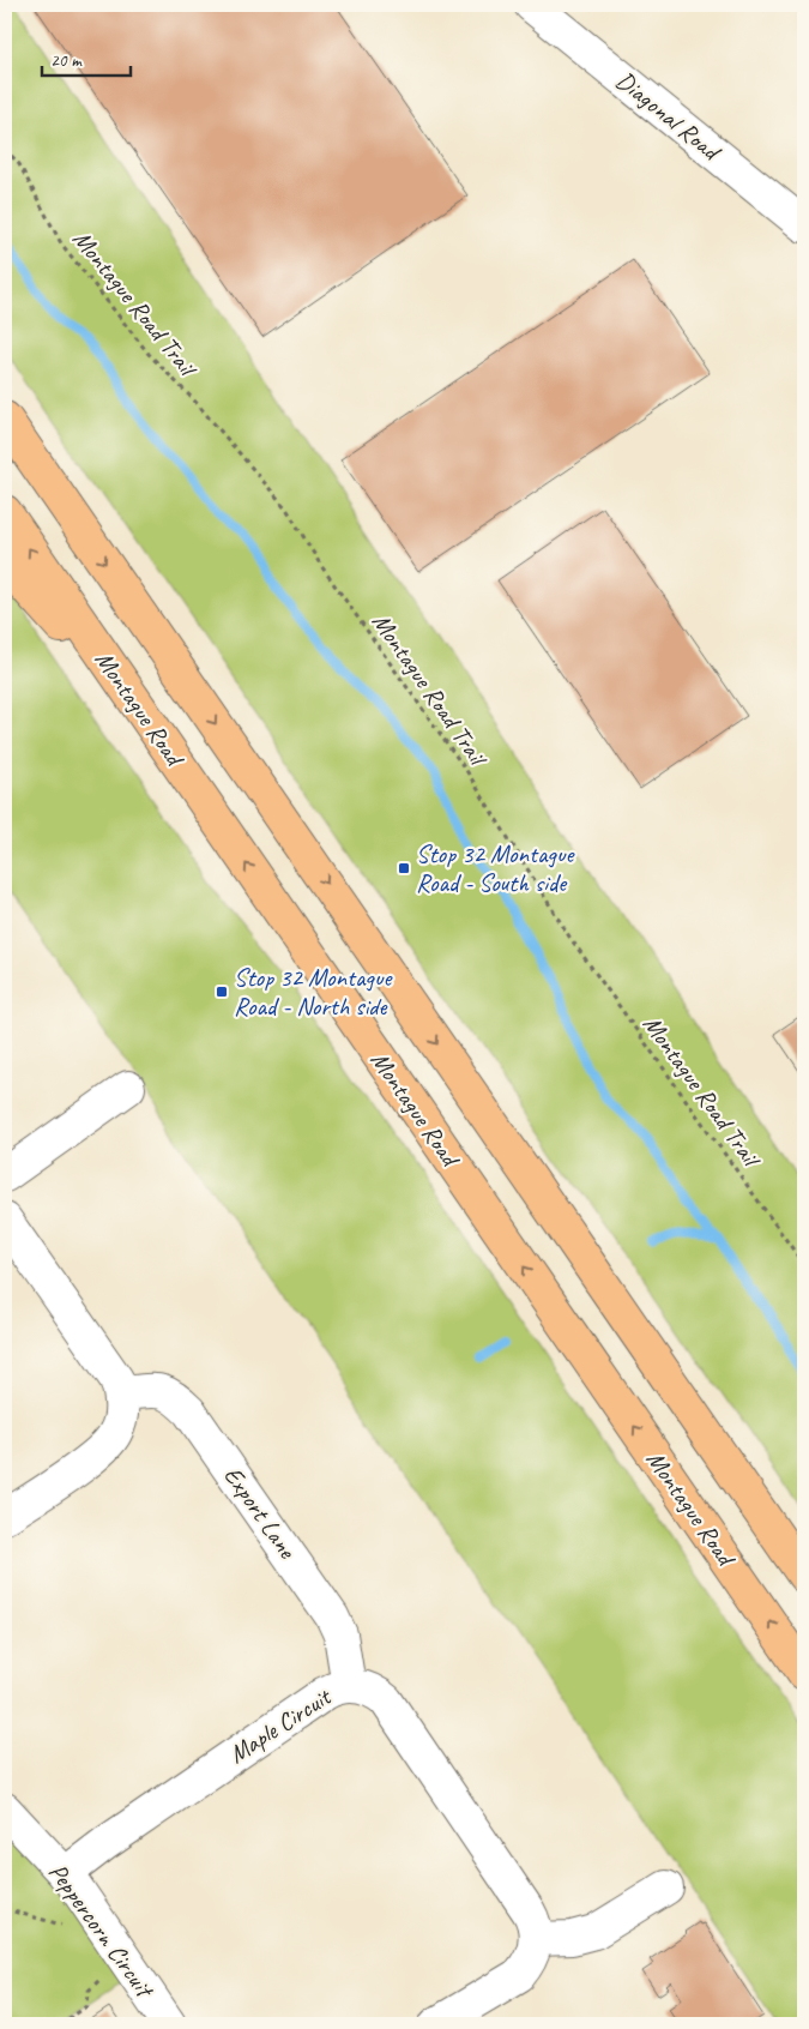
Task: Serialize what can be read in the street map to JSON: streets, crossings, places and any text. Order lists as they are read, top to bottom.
{
  "streets": {
    "main road": ["Montague Road"],
    "street": [
      "Diagonal Road",
      "Export Lane",
      "Maple Circuit",
      "Peppercorn Circuit"
    ],
    "path": ["Montague Road Trail"]
  },
  "crossings": [
    ["Export Lane", "Maple Circuit"],
    ["Maple Circuit", "Peppercorn Circuit"]
  ],
  "places": {
    "transit": ["Stop 32 Montague Road - South side", "Stop 32 Montague Road - North side"]
  },
  "scale_bar": "20 m"
}
